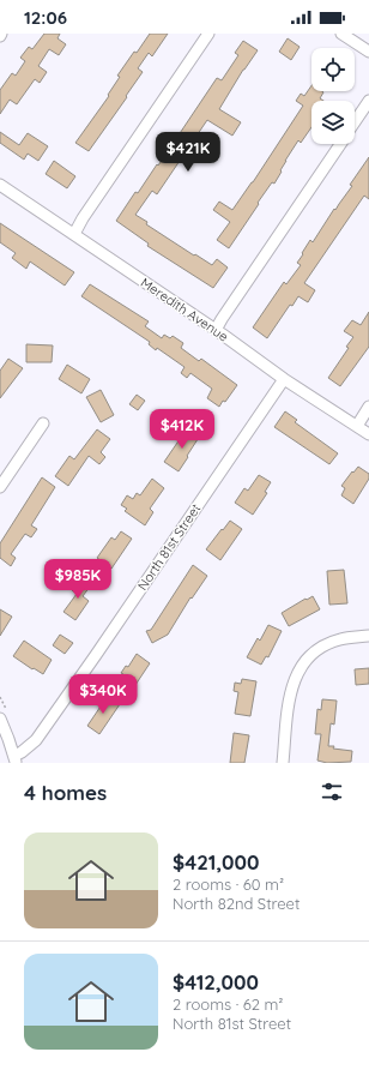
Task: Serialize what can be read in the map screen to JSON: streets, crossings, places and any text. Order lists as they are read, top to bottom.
{
  "streets": {
    "street": ["Meredith Avenue", "North 81st Street"]
  },
  "crossings": [
    ["Meredith Avenue", "North 81st Street"]
  ],
  "page": {
    "status": "12:06",
    "price": [
      "$421K",
      "$412K",
      "$985K",
      "$340K"
    ],
    "heading": "4 homes",
    "list": [
      {
        "name": "$421,000",
        "note": "2 rooms · 60 m² · North 82nd Street"
      },
      {
        "name": "$412,000",
        "note": "2 rooms · 62 m² · North 81st Street"
      }
    ]
  }
}
